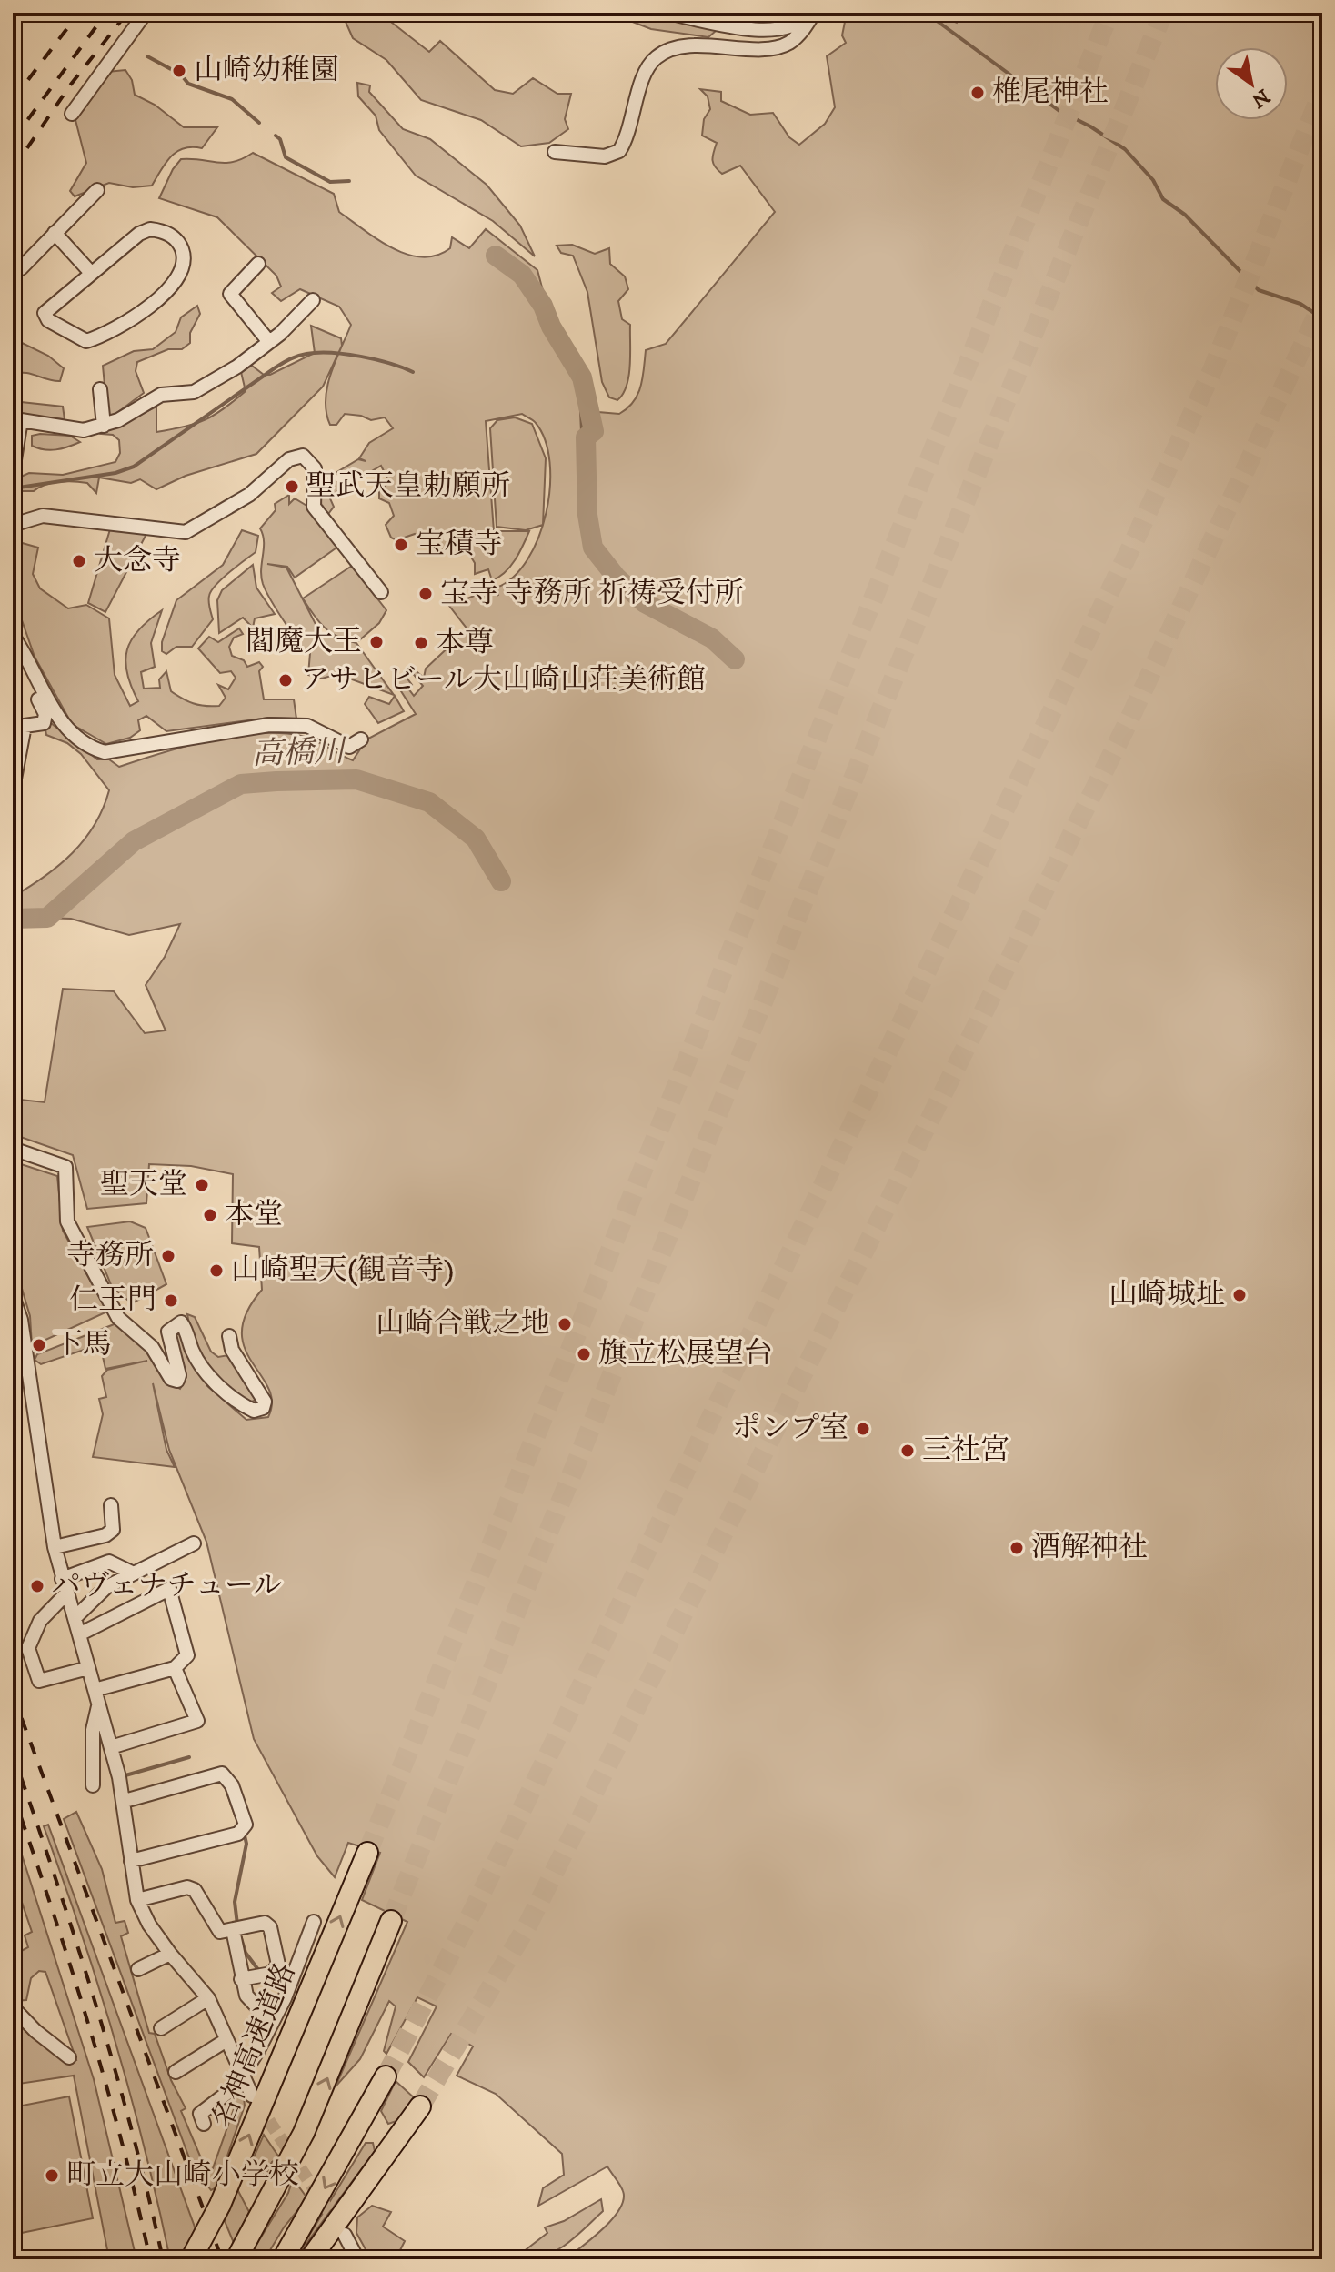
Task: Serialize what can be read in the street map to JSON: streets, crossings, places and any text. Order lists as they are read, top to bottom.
{
  "streets": {
    "highway": ["名神高速道路"]
  },
  "water": ["高橋川"],
  "places": [
    "山崎幼稚園",
    "椎尾神社",
    "聖武天皇勅願所",
    "宝積寺",
    "大念寺",
    "宝寺 寺務所 祈祷受付所",
    "閻魔大王",
    "本尊",
    "アサヒビール大山崎山荘美術館",
    "聖天堂",
    "本堂",
    "寺務所",
    "山崎聖天(観音寺)",
    "山崎城址",
    "仁王門",
    "山崎合戦之地",
    "下馬",
    "旗立松展望台",
    "ポンプ室",
    "三社宮",
    "酒解神社",
    "パヴェナチュール",
    "町立大山崎小学校"
  ],
  "north": "bottom right"
}
